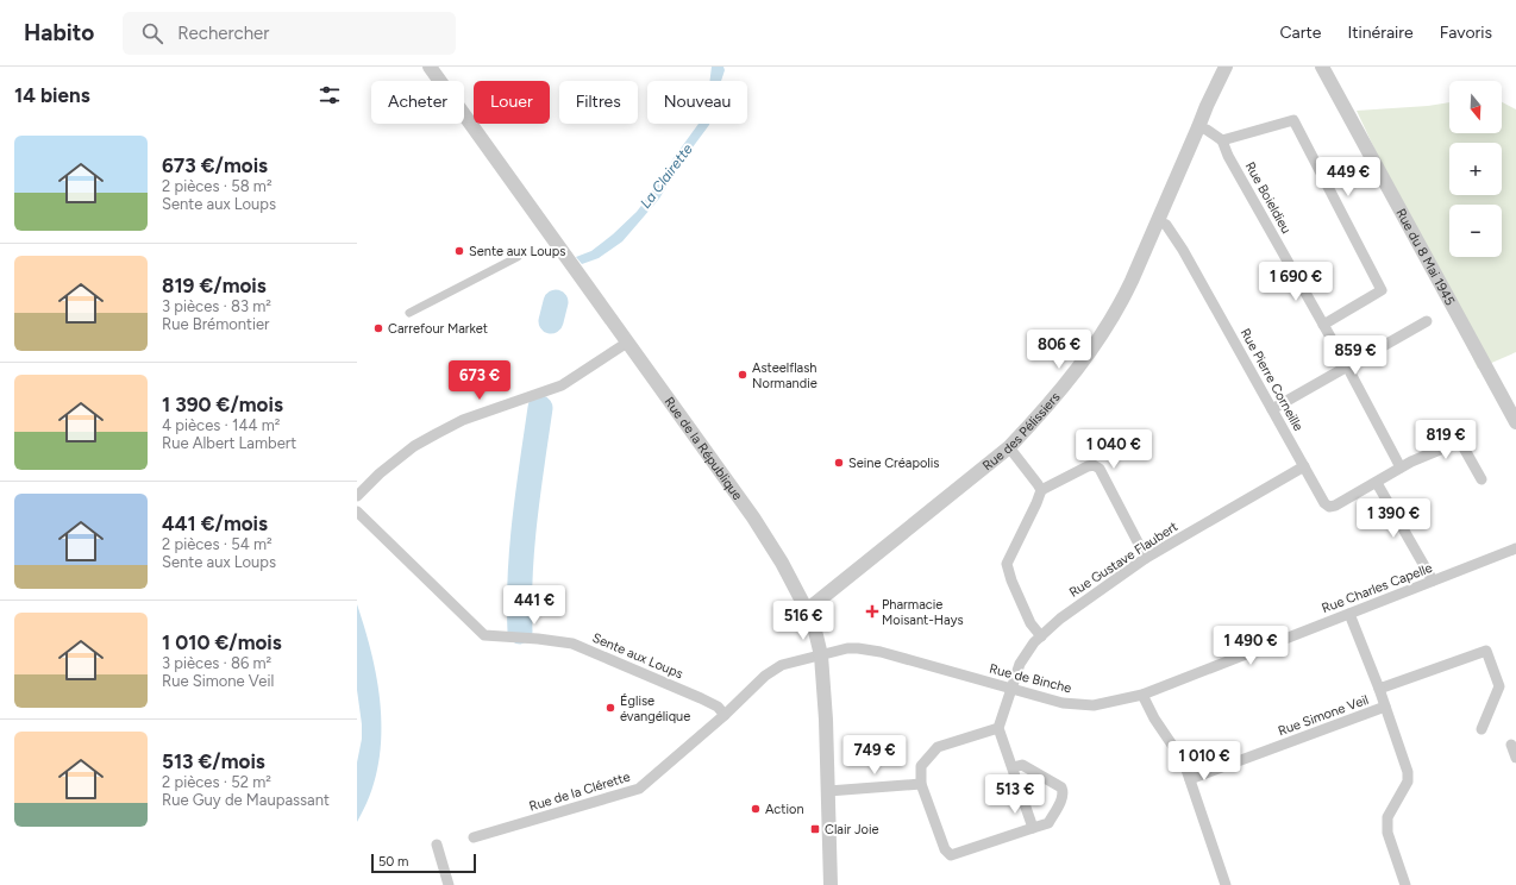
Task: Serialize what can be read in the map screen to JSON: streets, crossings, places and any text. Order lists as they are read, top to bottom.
{
  "streets": {
    "street": [
      "Rue Boieldieu",
      "Rue du 8 Mai 1945",
      "Rue Pierre Corneille",
      "Rue des Pélissiers",
      "Rue de la République",
      "Rue Gustave Flaubert",
      "Rue Charles Capelle",
      "Sente aux Loups",
      "Rue de Binche",
      "Rue Simone Veil",
      "Rue de la Clérette"
    ]
  },
  "crossings": [
    ["Rue Pierre Corneille", "Rue des Pélissiers"],
    ["Rue Pierre Corneille", "Rue Gustave Flaubert"],
    ["Rue des Pélissiers", "Rue de la République"],
    ["Rue de la République", "Rue de Binche"],
    ["Rue de la République", "Rue de la Clérette"],
    ["Rue Gustave Flaubert", "Rue de Binche"],
    ["Rue Charles Capelle", "Rue de Binche"],
    ["Sente aux Loups", "Rue de la Clérette"],
    ["Rue de Binche", "Rue de la Clérette"]
  ],
  "water": ["La Clairette"],
  "places": {
    "other": [
      "Sente aux Loups",
      "Carrefour Market",
      "Asteelflash Normandie",
      "Seine Créapolis",
      "Église évangélique",
      "Action"
    ],
    "health": ["Pharmacie Moisant-Hays"],
    "transit": ["Clair Joie"]
  },
  "scale_bar": "50 m",
  "north": "bottom",
  "page": {
    "header": "Habito",
    "search": "Rechercher",
    "nav": ["Carte", "Itinéraire", "Favoris"],
    "heading": "14 biens",
    "map_buttons": ["+", "−"],
    "chip": [
      "Acheter",
      "Louer",
      "Filtres",
      "Nouveau"
    ],
    "list": [
      {
        "name": "673 €/mois",
        "note": "2 pièces · 58 m² · Sente aux Loups"
      },
      {
        "name": "819 €/mois",
        "note": "3 pièces · 83 m² · Rue Brémontier"
      },
      {
        "name": "1 390 €/mois",
        "note": "4 pièces · 144 m² · Rue Albert Lambert"
      },
      {
        "name": "441 €/mois",
        "note": "2 pièces · 54 m² · Sente aux Loups"
      },
      {
        "name": "1 010 €/mois",
        "note": "3 pièces · 86 m² · Rue Simone Veil"
      },
      {
        "name": "513 €/mois",
        "note": "2 pièces · 52 m² · Rue Guy de Maupassant"
      }
    ],
    "price": [
      "449 €",
      "1 690 €",
      "806 €",
      "859 €",
      "673 €",
      "819 €",
      "1 040 €",
      "1 390 €",
      "441 €",
      "516 €",
      "1 490 €",
      "749 €",
      "1 010 €",
      "513 €"
    ],
    "scale": "50 m"
  }
}
